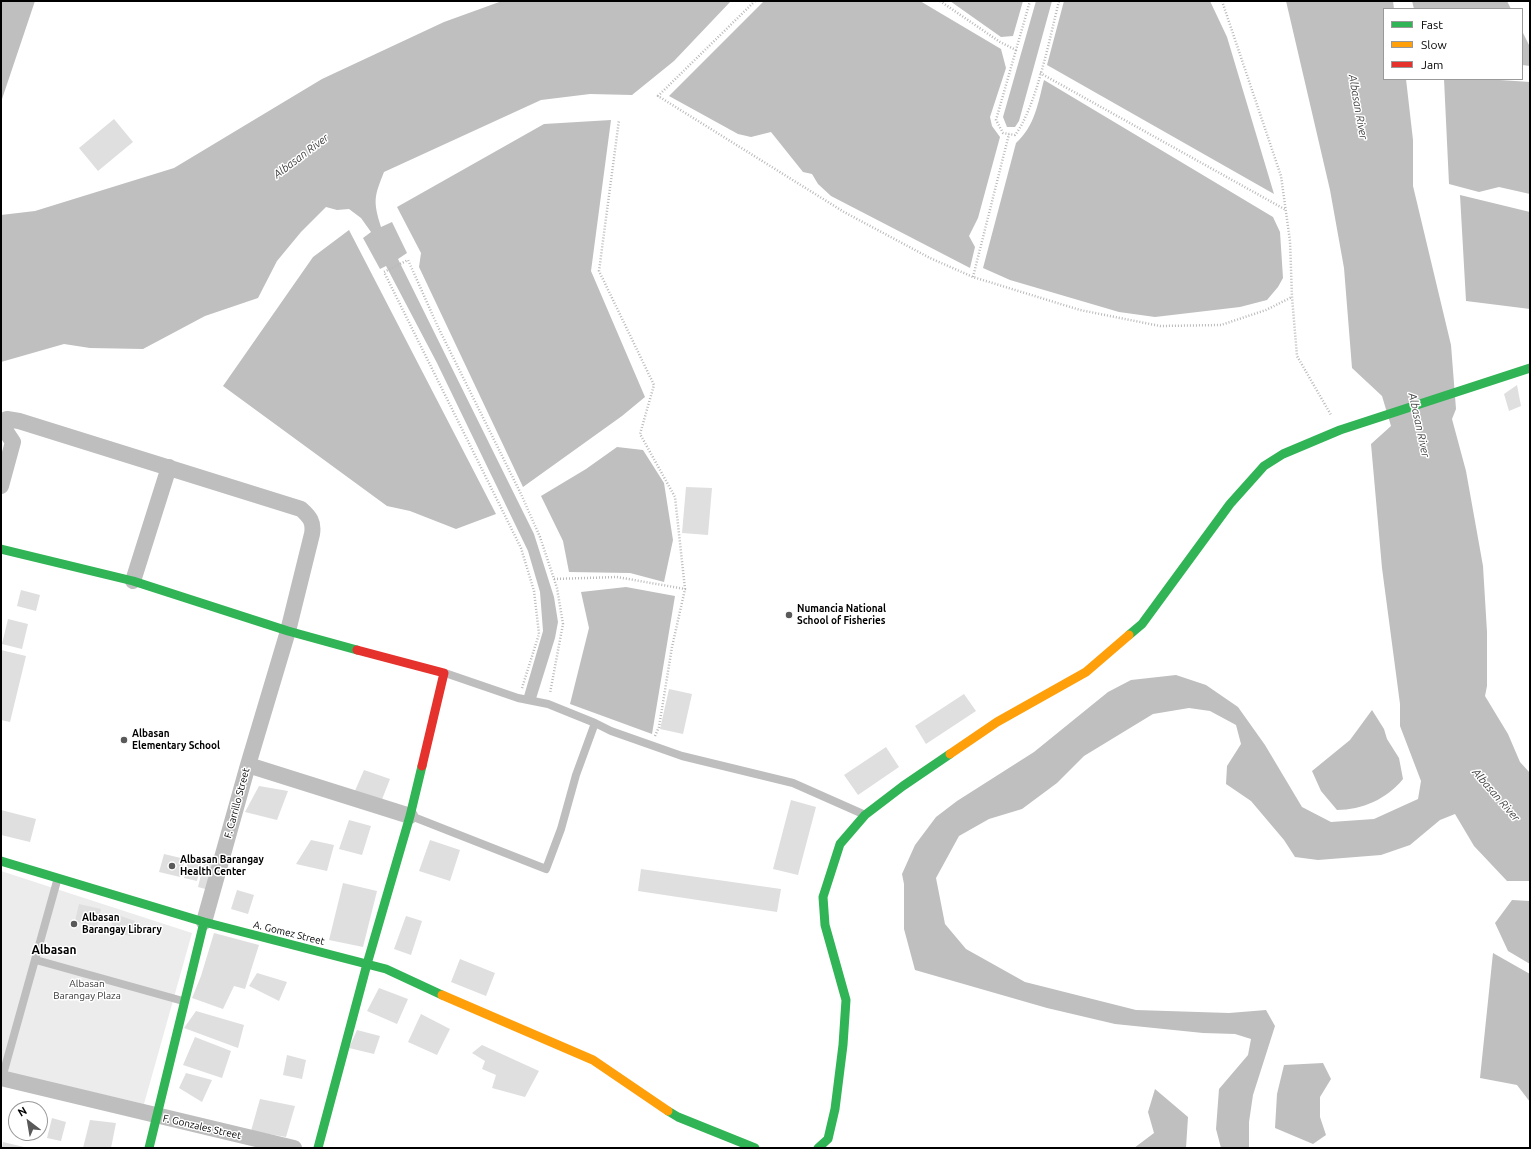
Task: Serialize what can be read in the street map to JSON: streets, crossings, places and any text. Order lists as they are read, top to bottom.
{
  "streets": {
    "street": ["F. Carrillo Street", "A. Gomez Street", "F. Gonzales Street"]
  },
  "crossings": [
    ["F. Carrillo Street", "A. Gomez Street"],
    ["F. Carrillo Street", "F. Gonzales Street"]
  ],
  "districts": ["Albasan"],
  "water": ["Albasan River"],
  "parks": ["Albasan Barangay Plaza"],
  "places": [
    "Numancia National School of Fisheries",
    "Albasan Elementary School",
    "Albasan Barangay Health Center",
    "Albasan Barangay Library"
  ],
  "legend": ["Fast", "Slow", "Jam"],
  "north": "top left"
}
